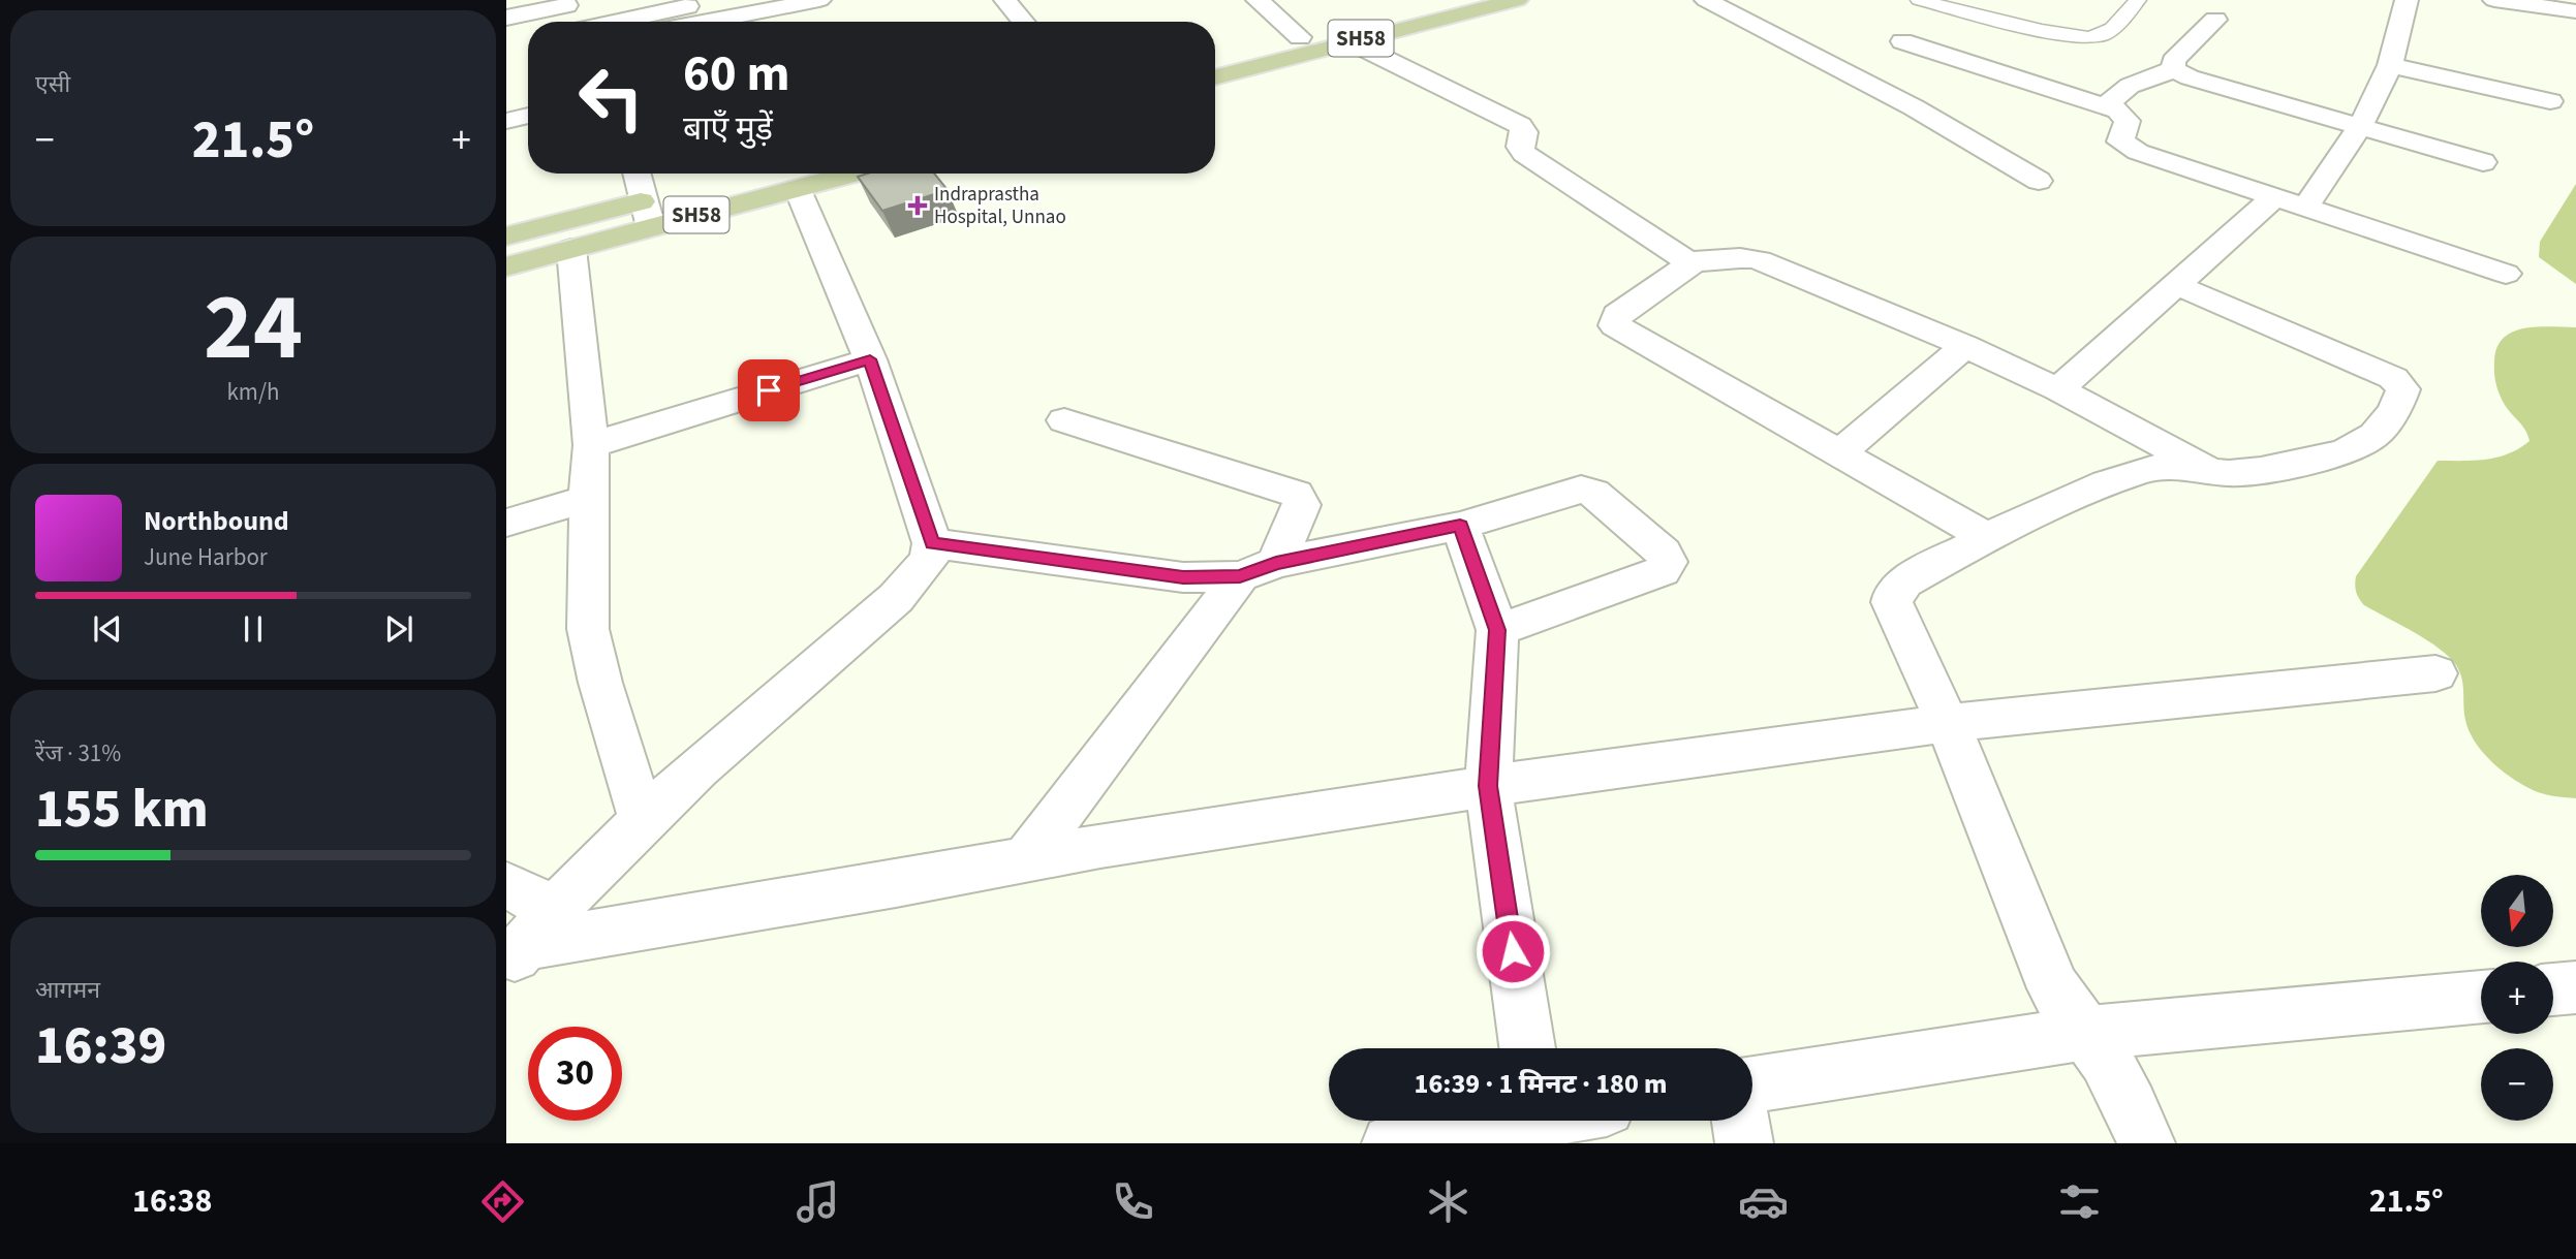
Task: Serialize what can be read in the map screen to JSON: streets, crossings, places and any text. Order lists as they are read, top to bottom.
{
  "streets": {
    "main road": ["SH58"]
  },
  "places": {
    "health": ["Indraprastha Hospital, Unnao"]
  },
  "north": "bottom",
  "page": {
    "tile": [
      "एसी",
      ["24", "km/h"],
      ["रेंज · 31%", "155 km"],
      ["आगमन", "16:39"]
    ],
    "turn": ["60 m", "बाएँ मुड़ें"],
    "heat": ["−", "21.5°", "+"],
    "song": ["Northbound", "June Harbor"],
    "map_buttons": ["+", "−"],
    "limit": "30",
    "trip": "16:39 · 1 मिनट · 180 m",
    "tabs": ["16:38", "21.5°"]
  }
}
